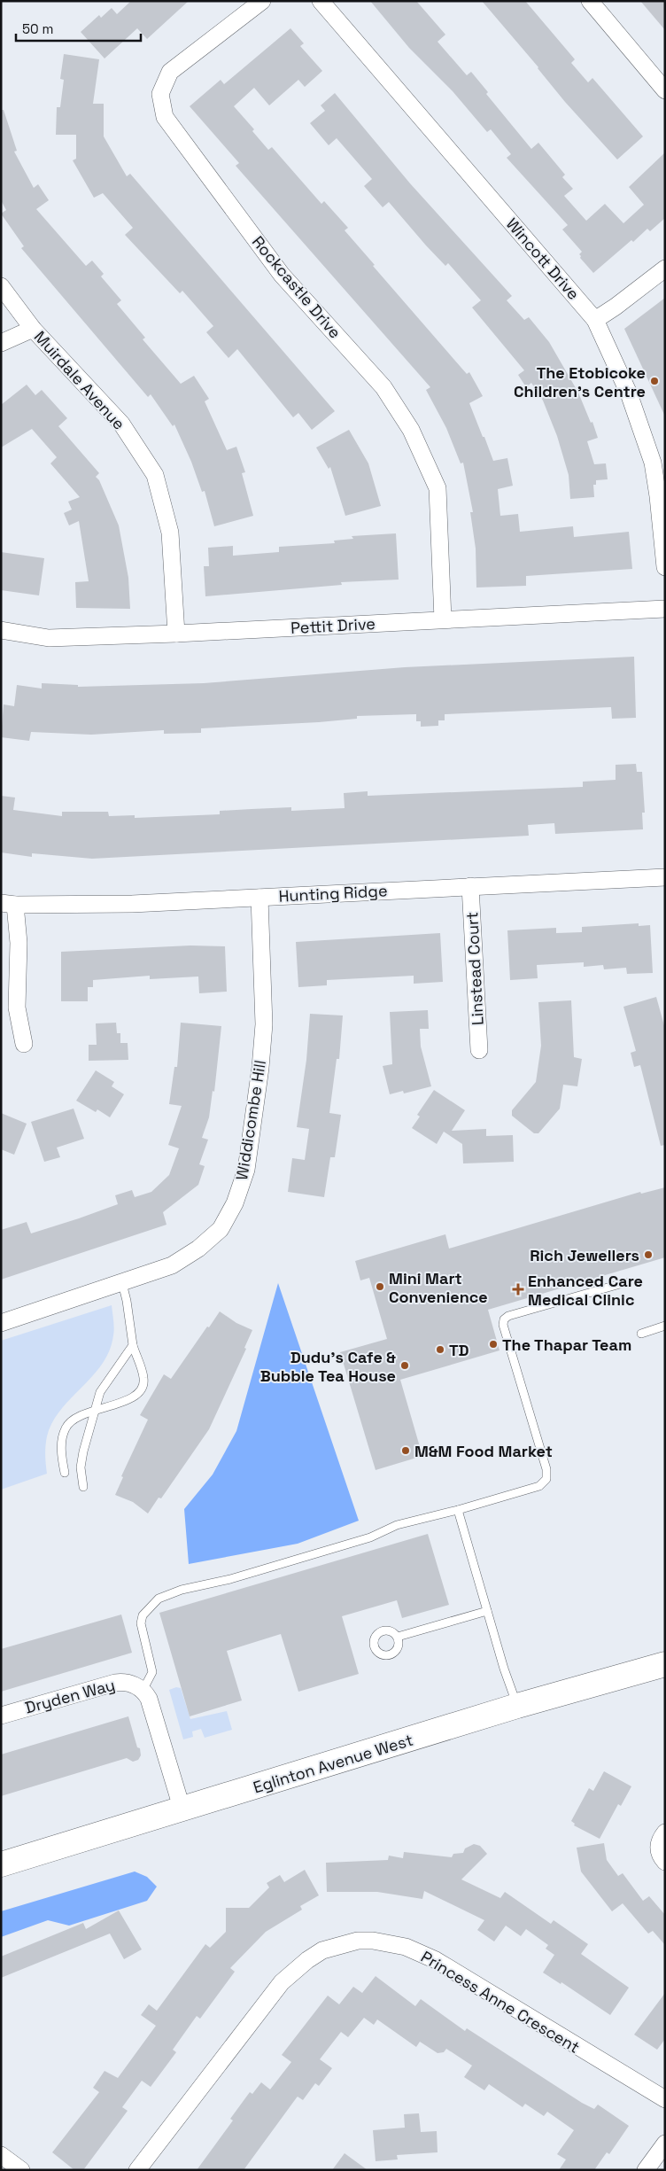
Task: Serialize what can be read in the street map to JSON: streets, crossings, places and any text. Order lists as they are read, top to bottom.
{
  "streets": {
    "main road": ["Eglinton Avenue West"],
    "street": [
      "Wincott Drive",
      "Rockcastle Drive",
      "Muirdale Avenue",
      "Pettit Drive",
      "Hunting Ridge",
      "Linstead Court",
      "Widdicombe Hill",
      "Dryden Way",
      "Princess Anne Crescent"
    ]
  },
  "crossings": [
    ["Rockcastle Drive", "Pettit Drive"],
    ["Muirdale Avenue", "Pettit Drive"],
    ["Hunting Ridge", "Linstead Court"],
    ["Hunting Ridge", "Widdicombe Hill"]
  ],
  "places": {
    "other": [
      "The Etobicoke Children's Centre",
      "Rich Jewellers",
      "Mini Mart Convenience",
      "The Thapar Team",
      "TD",
      "Dudu’s Cafe & Bubble Tea House",
      "M&M Food Market"
    ],
    "health": ["Enhanced Care Medical Clinic"]
  },
  "scale_bar": "50 m"
}
